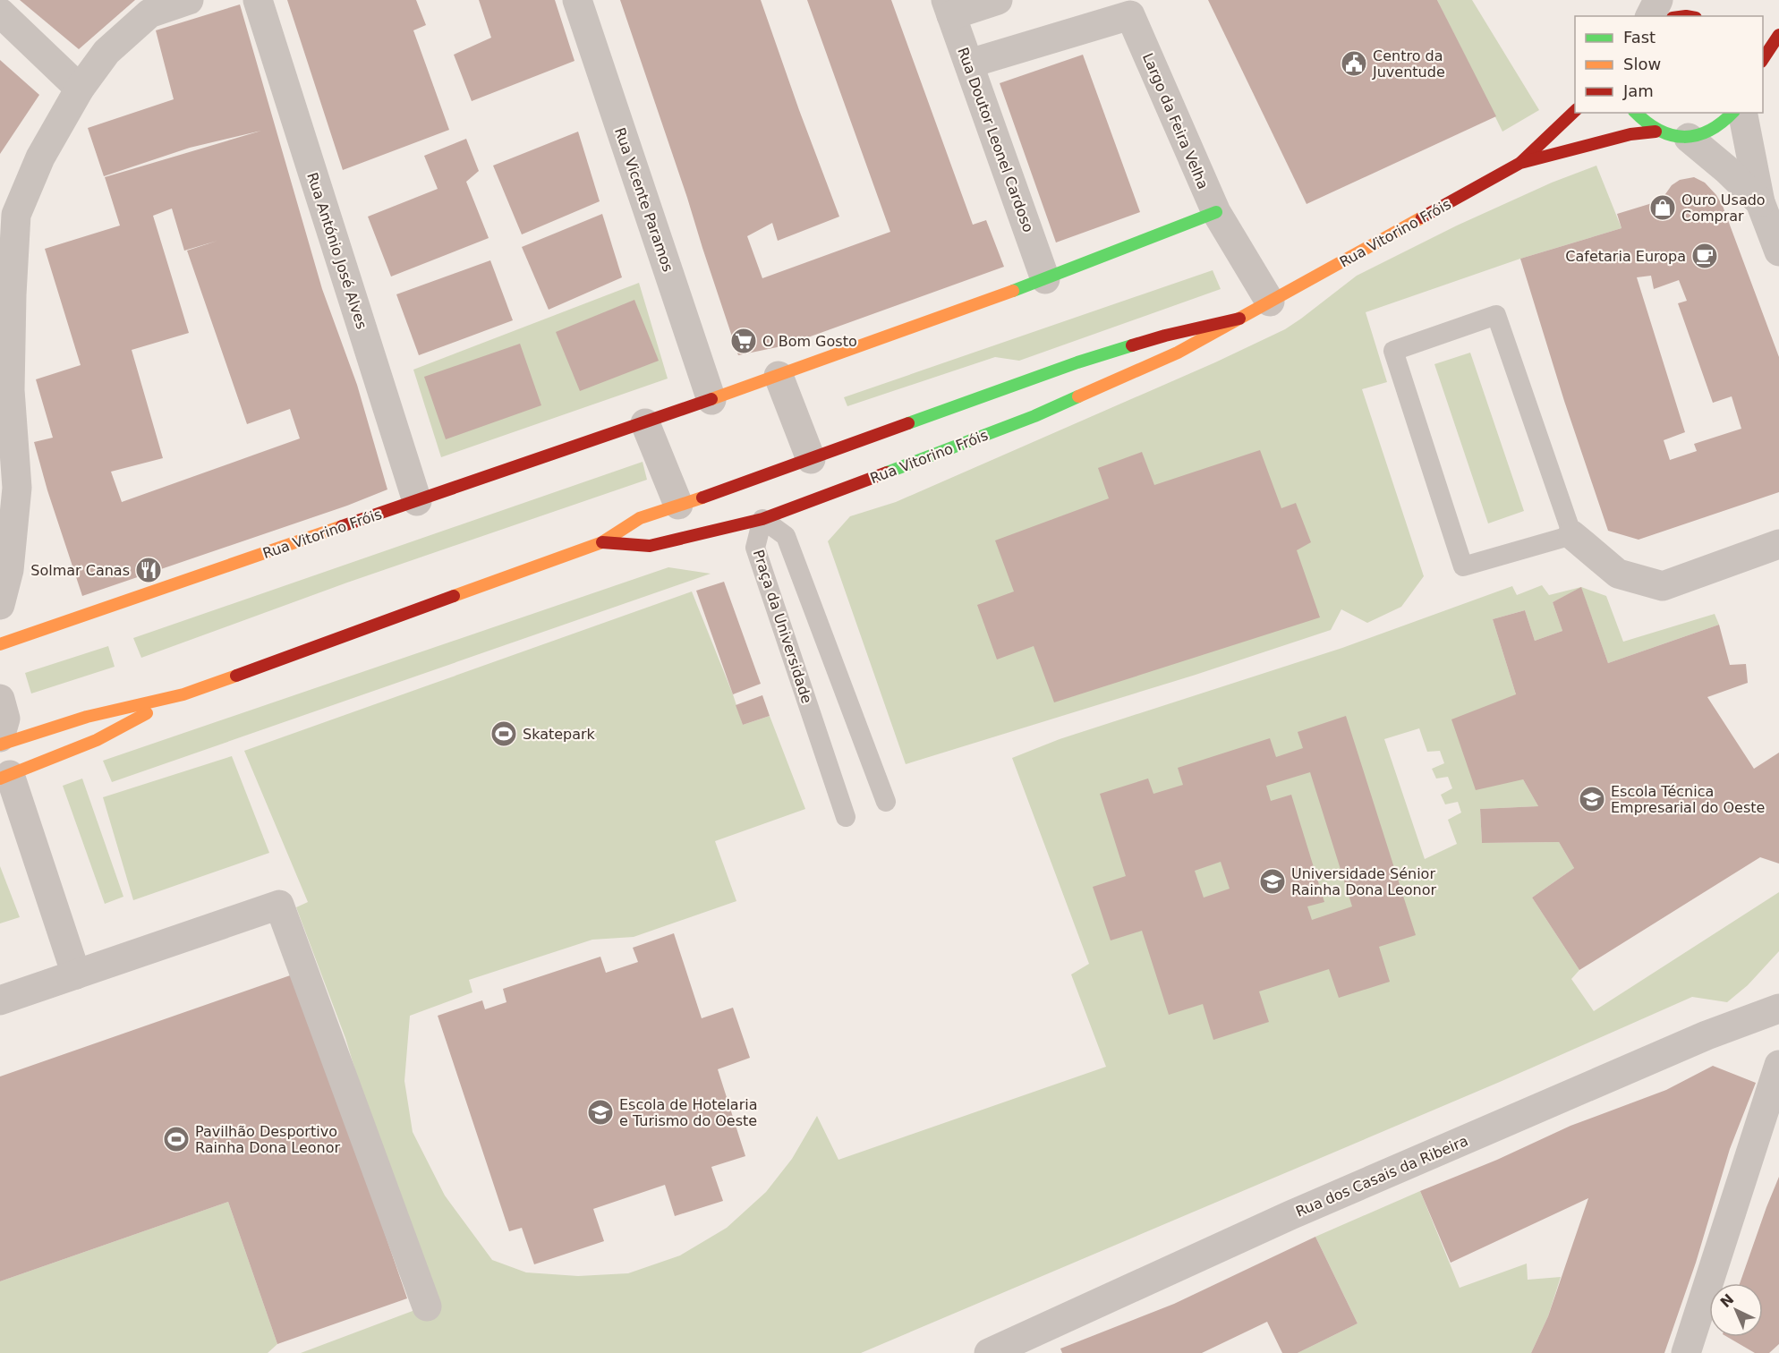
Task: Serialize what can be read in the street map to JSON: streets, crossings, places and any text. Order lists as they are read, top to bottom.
{
  "streets": {
    "main road": ["Rua Vitorino Fróis"],
    "street": [
      "Largo da Feira Velha",
      "Rua Doutor Leonel Cardoso",
      "Rua Vicente Paramos",
      "Rua António José Alves",
      "Rua dos Casais da Ribeira"
    ],
    "lane": ["Praça da Universidade"]
  },
  "crossings": [
    ["Largo da Feira Velha", "Rua Doutor Leonel Cardoso"],
    ["Rua Doutor Leonel Cardoso", "Rua Vitorino Fróis"],
    ["Rua Vicente Paramos", "Rua Vitorino Fróis"],
    ["Rua Vitorino Fróis", "Rua António José Alves"],
    ["Rua Vitorino Fróis", "Praça da Universidade"]
  ],
  "places": {
    "public building": ["Centro da Juventude"],
    "shop": ["Ouro Usado Comprar"],
    "cafe": ["Cafetaria Europa"],
    "supermarket": ["O Bom Gosto"],
    "restaurant": ["Solmar Canas"],
    "sports": ["Skatepark", "Pavilhão Desportivo Rainha Dona Leonor"],
    "school or university": ["Escola Técnica Empresarial do Oeste", "Universidade Sénior Rainha Dona Leonor", "Escola de Hotelaria e Turismo do Oeste"]
  },
  "legend": ["Fast", "Slow", "Jam"],
  "north": "top left"
}
